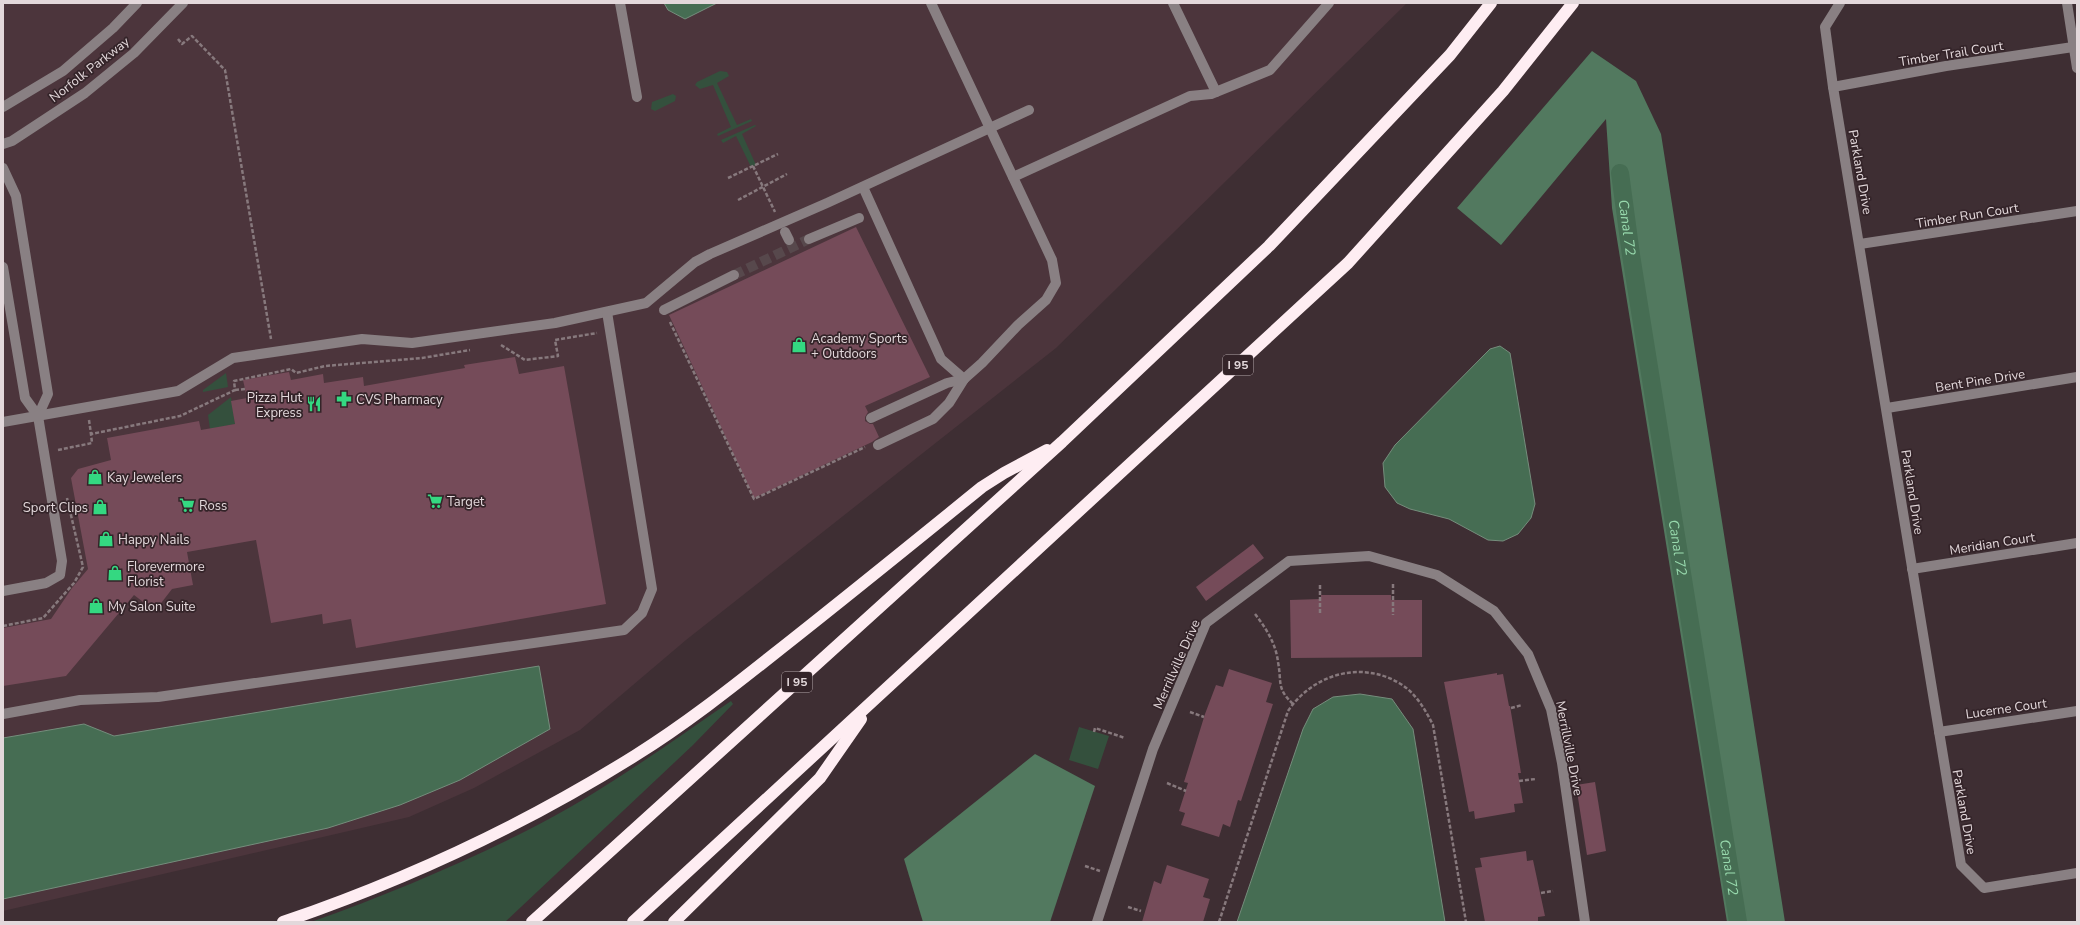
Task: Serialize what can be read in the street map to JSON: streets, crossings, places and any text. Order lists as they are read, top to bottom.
{
  "streets": {
    "highway": ["I 95"],
    "street": [
      "Timber Trail Court",
      "Norfolk Parkway",
      "Parkland Drive",
      "Timber Run Court",
      "Bent Pine Drive",
      "Meridian Court",
      "Merrillville Drive",
      "Lucerne Court"
    ]
  },
  "crossings": [
    ["Timber Trail Court", "Parkland Drive"],
    ["Parkland Drive", "Timber Run Court"],
    ["Parkland Drive", "Bent Pine Drive"],
    ["Parkland Drive", "Meridian Court"],
    ["Parkland Drive", "Lucerne Court"]
  ],
  "water": ["Canal 72"],
  "places": {
    "shop": [
      "Academy Sports + Outdoors",
      "Kay Jewelers",
      "Sport Clips",
      "Happy Nails",
      "Florevermore Florist",
      "My Salon Suite"
    ],
    "pharmacy": ["CVS Pharmacy"],
    "restaurant": ["Pizza Hut Express"],
    "supermarket": ["Target", "Ross"]
  }
}
